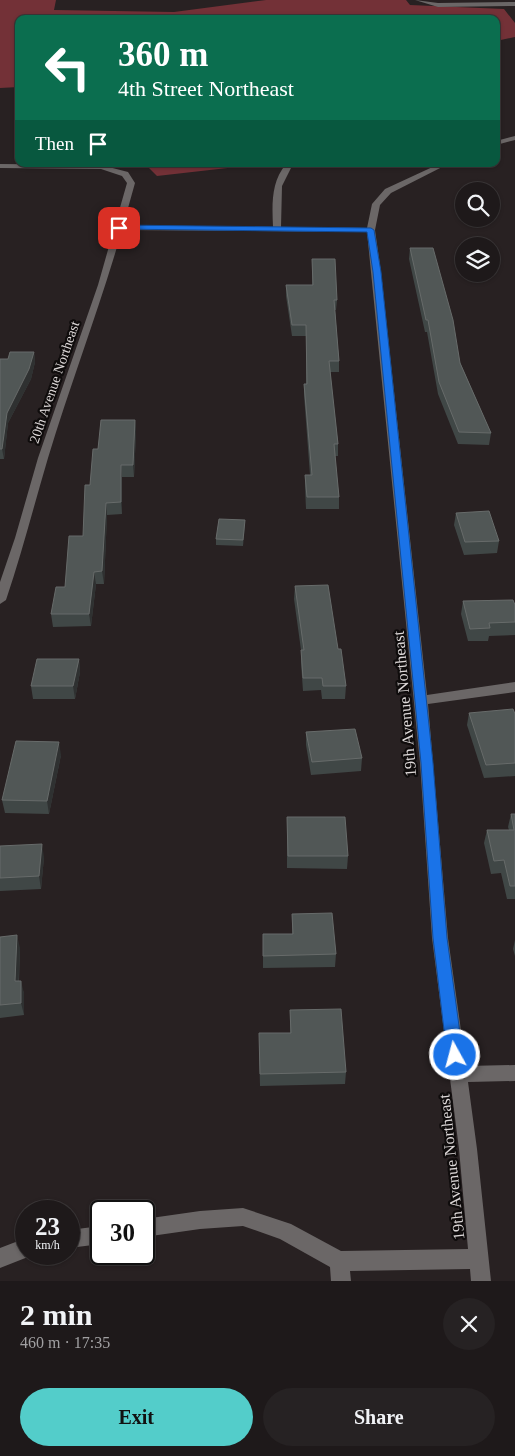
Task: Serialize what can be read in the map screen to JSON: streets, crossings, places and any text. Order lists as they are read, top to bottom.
{
  "streets": {
    "street": ["20th Avenue Northeast", "19th Avenue Northeast"]
  },
  "page": {
    "turn": ["360 m", "4th Street Northeast"],
    "then": "Then",
    "speed": "23 km/h",
    "limit": "30",
    "heading": ["2 min", "460 m · 17:35"],
    "buttons": ["Exit", "Share"]
  }
}
